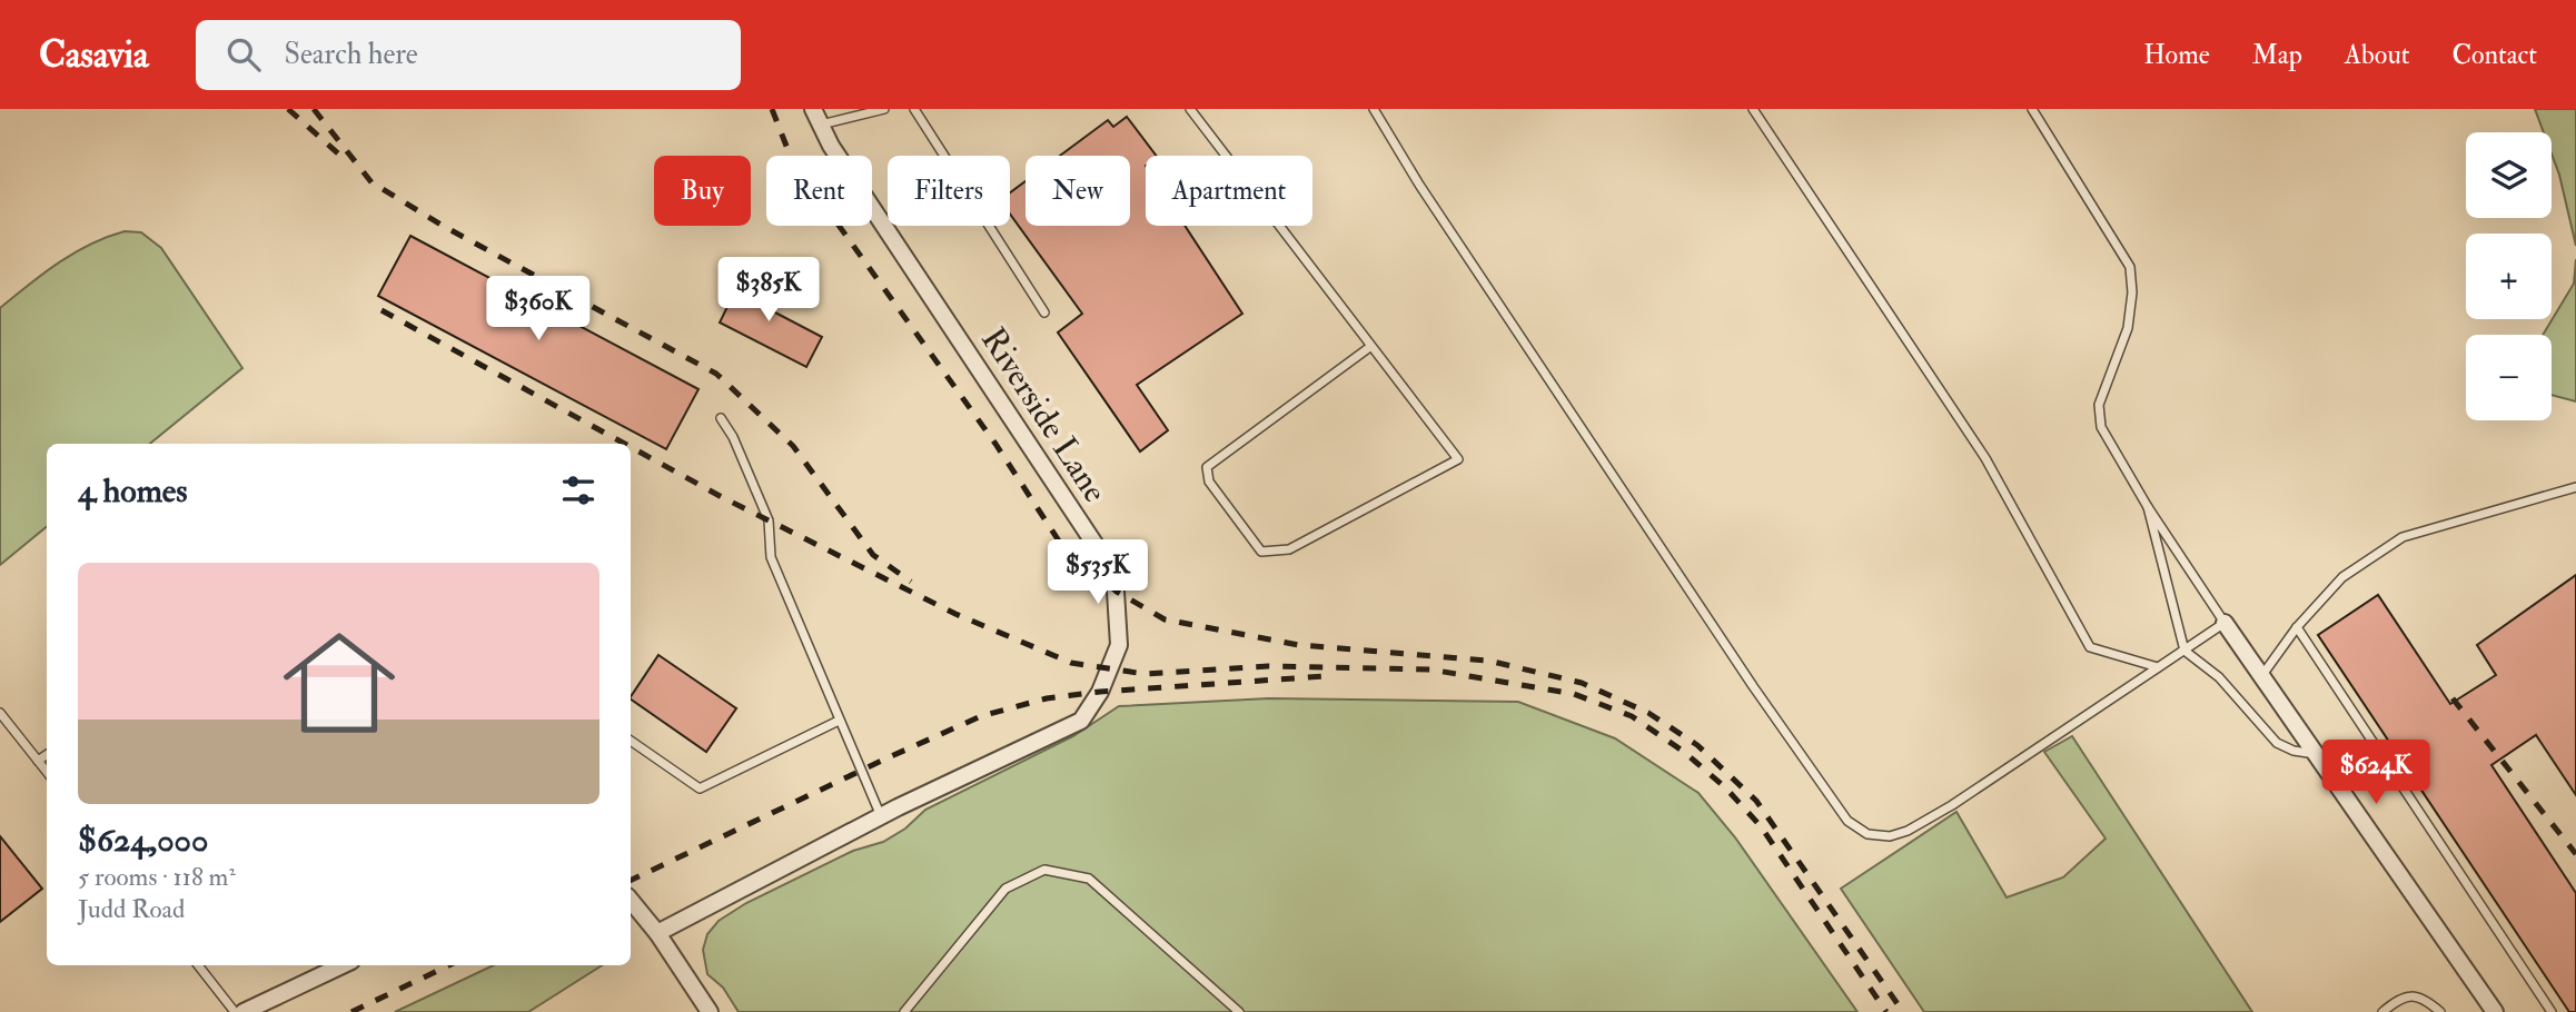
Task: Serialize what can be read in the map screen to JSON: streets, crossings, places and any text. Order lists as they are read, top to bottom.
{
  "streets": {
    "street": ["Riverside Lane"]
  },
  "page": {
    "header": "Casavia",
    "search": "Search here",
    "nav": [
      "Home",
      "Map",
      "About",
      "Contact"
    ],
    "map_buttons": ["+", "−"],
    "chip": [
      "Buy",
      "Rent",
      "Filters",
      "New",
      "Apartment"
    ],
    "price": [
      "$385K",
      "$360K",
      "$535K",
      "$624K"
    ],
    "heading": "4 homes",
    "list": [
      {
        "name": "$624,000",
        "note": "5 rooms · 118 m² · Judd Road"
      }
    ]
  }
}
